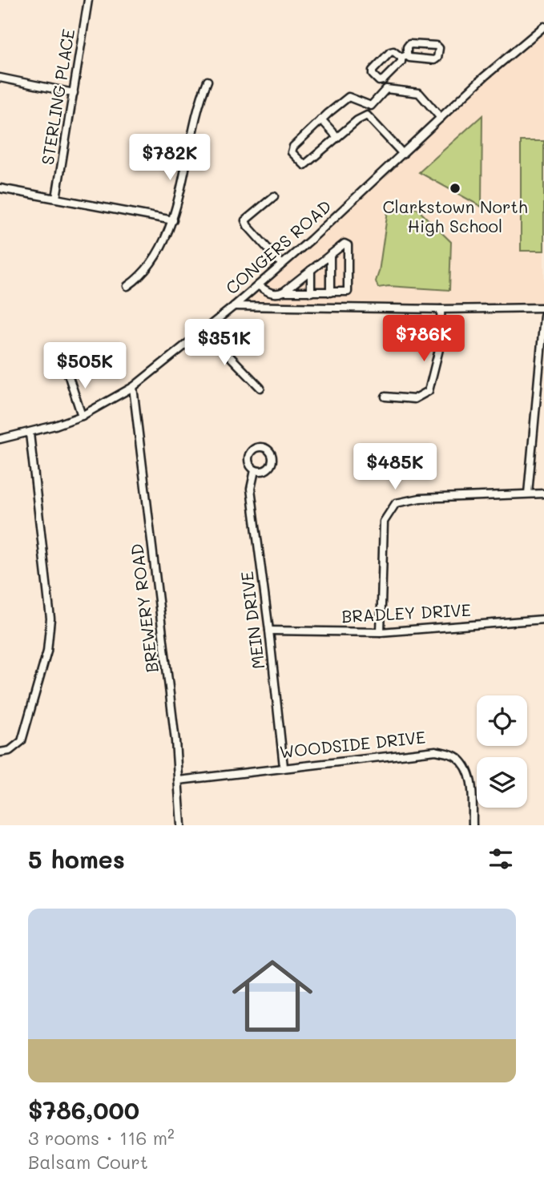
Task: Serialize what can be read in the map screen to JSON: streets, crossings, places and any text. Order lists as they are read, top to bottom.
{
  "streets": {
    "street": [
      "STERLING PLACE",
      "CONGERS ROAD",
      "BREWERY ROAD",
      "BRADLEY DRIVE",
      "MEIN DRIVE",
      "WOODSIDE DRIVE"
    ]
  },
  "crossings": [
    ["CONGERS ROAD", "BREWERY ROAD"],
    ["BREWERY ROAD", "WOODSIDE DRIVE"],
    ["BRADLEY DRIVE", "MEIN DRIVE"],
    ["MEIN DRIVE", "WOODSIDE DRIVE"]
  ],
  "places": ["Clarkstown North High School"],
  "page": {
    "price": [
      "$782K",
      "$786K",
      "$351K",
      "$505K",
      "$485K"
    ],
    "heading": "5 homes",
    "list": [
      {
        "name": "$786,000",
        "note": "3 rooms · 116 m² · Balsam Court"
      }
    ]
  }
}
